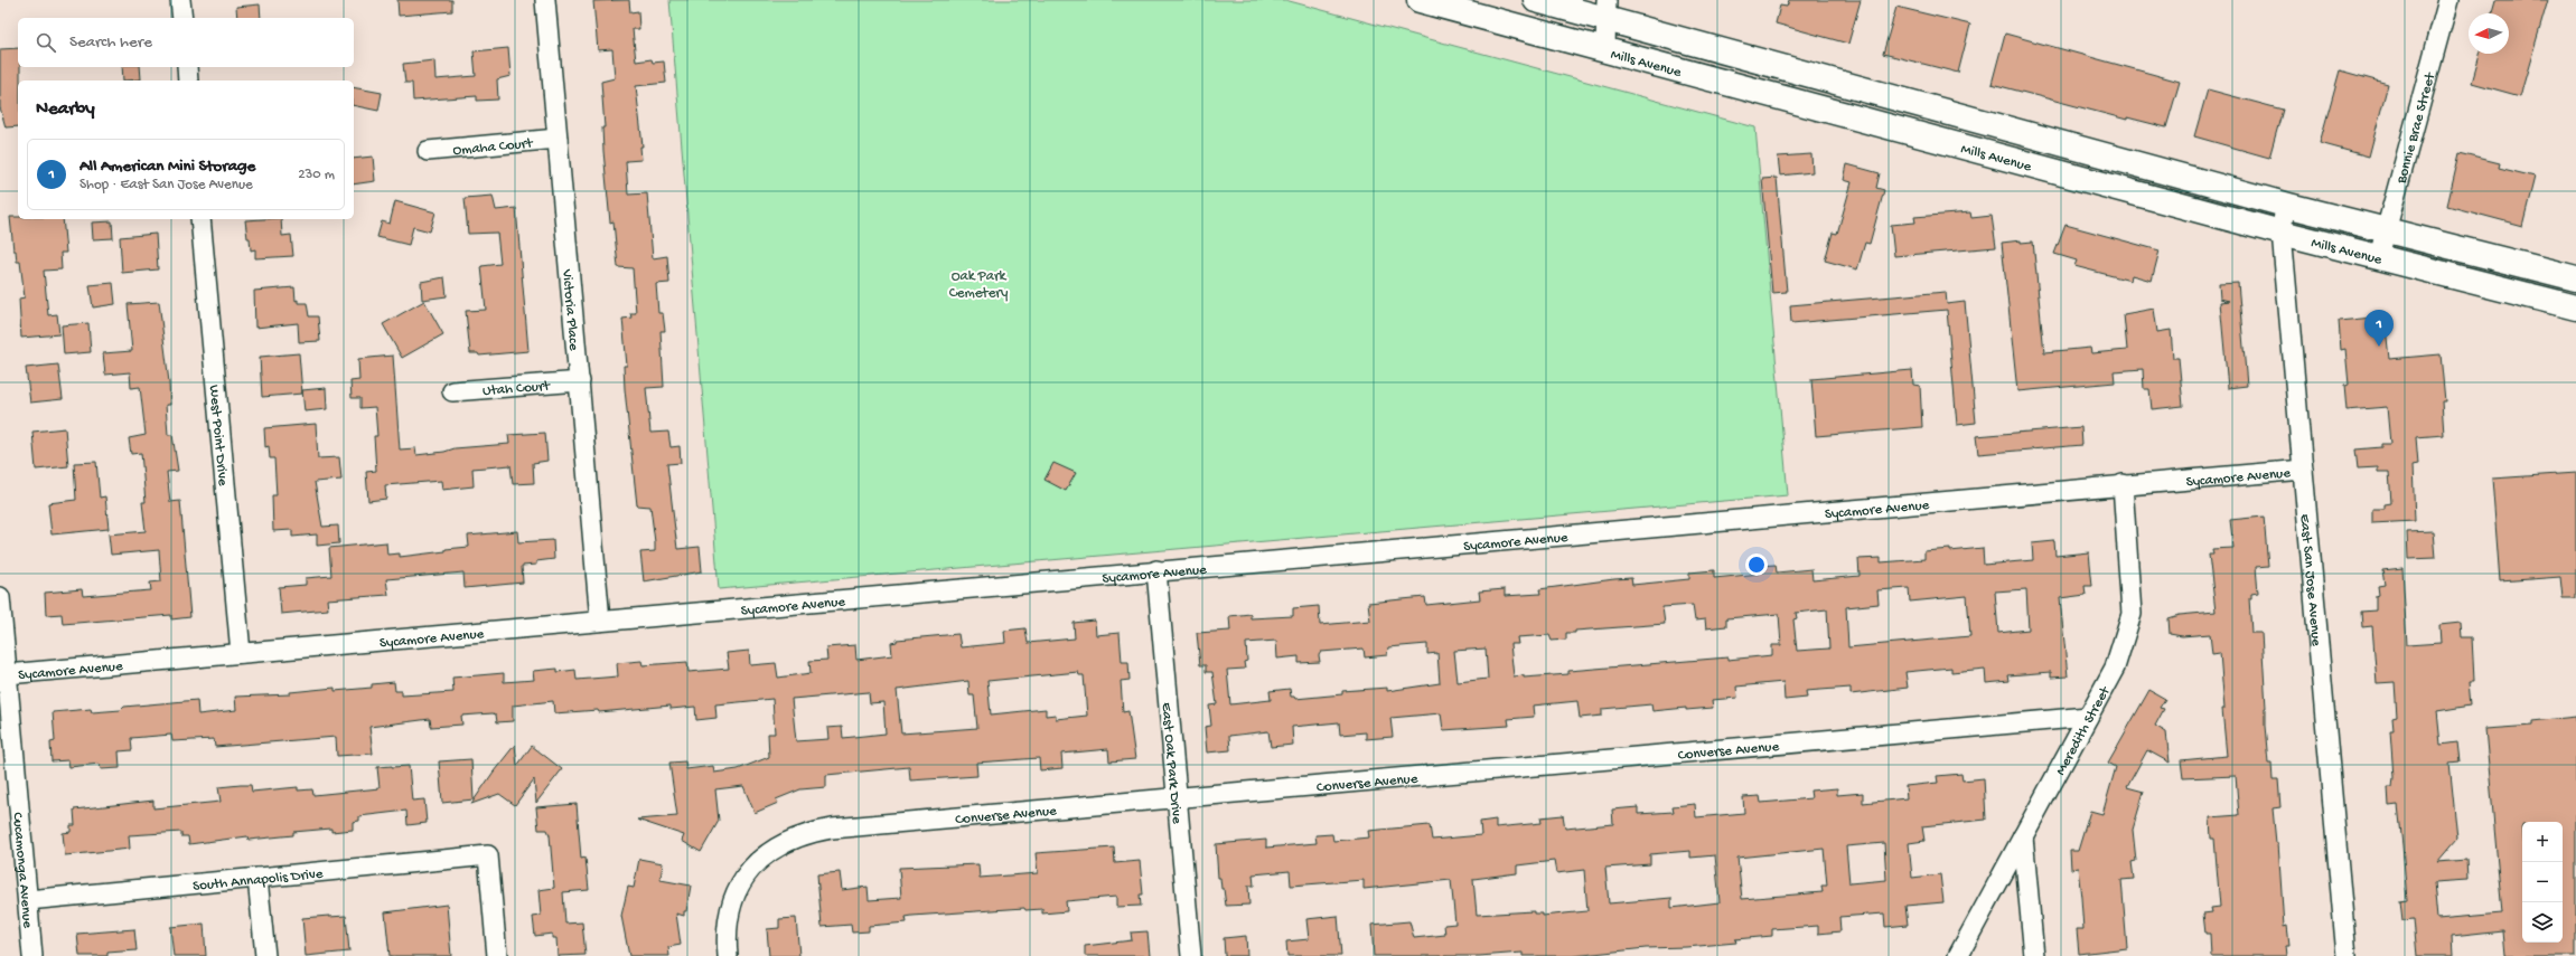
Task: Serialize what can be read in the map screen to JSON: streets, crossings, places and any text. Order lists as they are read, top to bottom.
{
  "streets": {
    "main road": ["Mills Avenue"],
    "street": [
      "Bonnie Brae Street",
      "Omaha Court",
      "Victoria Place",
      "Utah Court",
      "West Point Drive",
      "Sycamore Avenue",
      "East San Jose Avenue",
      "Meredith Street",
      "Converse Avenue",
      "East Oak Park Drive",
      "Cucamonga Avenue",
      "South Annapolis Drive"
    ]
  },
  "crossings": [
    ["Mills Avenue", "Bonnie Brae Street"],
    ["Mills Avenue", "East San Jose Avenue"],
    ["Omaha Court", "Victoria Place"],
    ["Victoria Place", "Utah Court"],
    ["Victoria Place", "Sycamore Avenue"],
    ["West Point Drive", "Sycamore Avenue"],
    ["Sycamore Avenue", "East San Jose Avenue"],
    ["Sycamore Avenue", "Meredith Street"],
    ["Sycamore Avenue", "East Oak Park Drive"],
    ["Sycamore Avenue", "Cucamonga Avenue"],
    ["Meredith Street", "Converse Avenue"],
    ["Converse Avenue", "East Oak Park Drive"],
    ["Cucamonga Avenue", "South Annapolis Drive"]
  ],
  "parks": ["Oak Park Cemetery"],
  "north": "left",
  "page": {
    "search": "Search here",
    "heading": "Nearby",
    "list": [
      {
        "mark": "1",
        "name": "All American Mini Storage",
        "note": "Shop · East San Jose Avenue",
        "value": "230 m"
      }
    ],
    "pins": "1",
    "map_buttons": ["+", "−"]
  }
}
